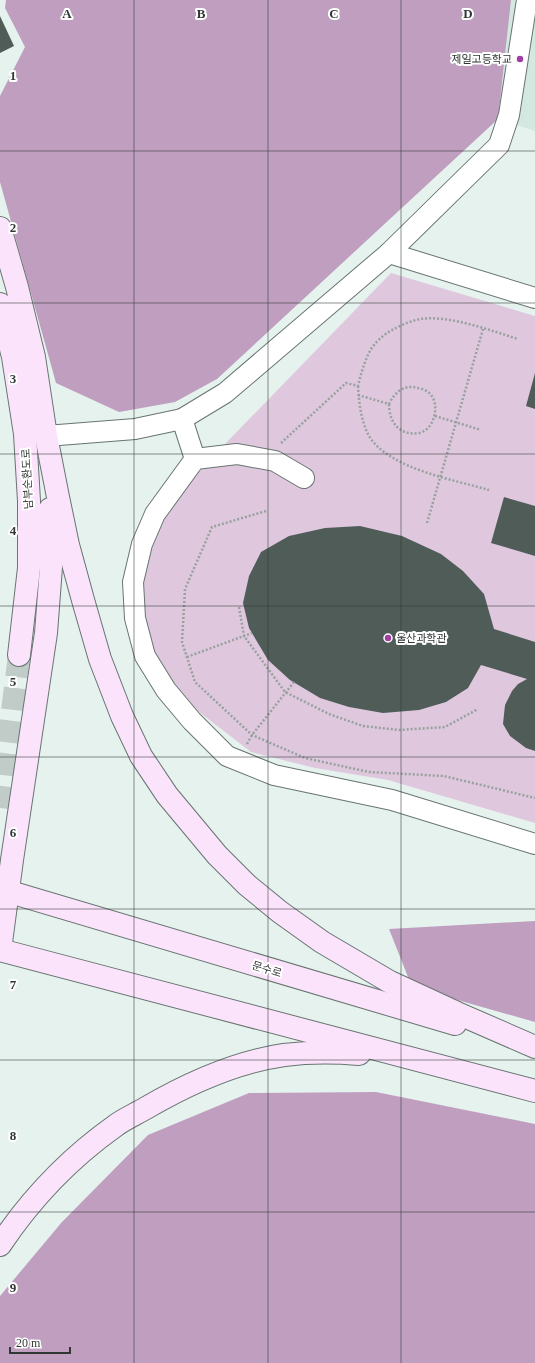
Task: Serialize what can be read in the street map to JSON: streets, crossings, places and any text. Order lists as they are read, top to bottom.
{
  "streets": {
    "main road": ["남부순환도로", "문수로"]
  },
  "places": ["제일고등학교", "울산과학관"],
  "scale_bar": "20 m",
  "grid": {
    "columns": [
      "A",
      "B",
      "C",
      "D"
    ],
    "rows": [
      "1",
      "2",
      "3",
      "4",
      "5",
      "6",
      "7",
      "8",
      "9"
    ]
  }
}
